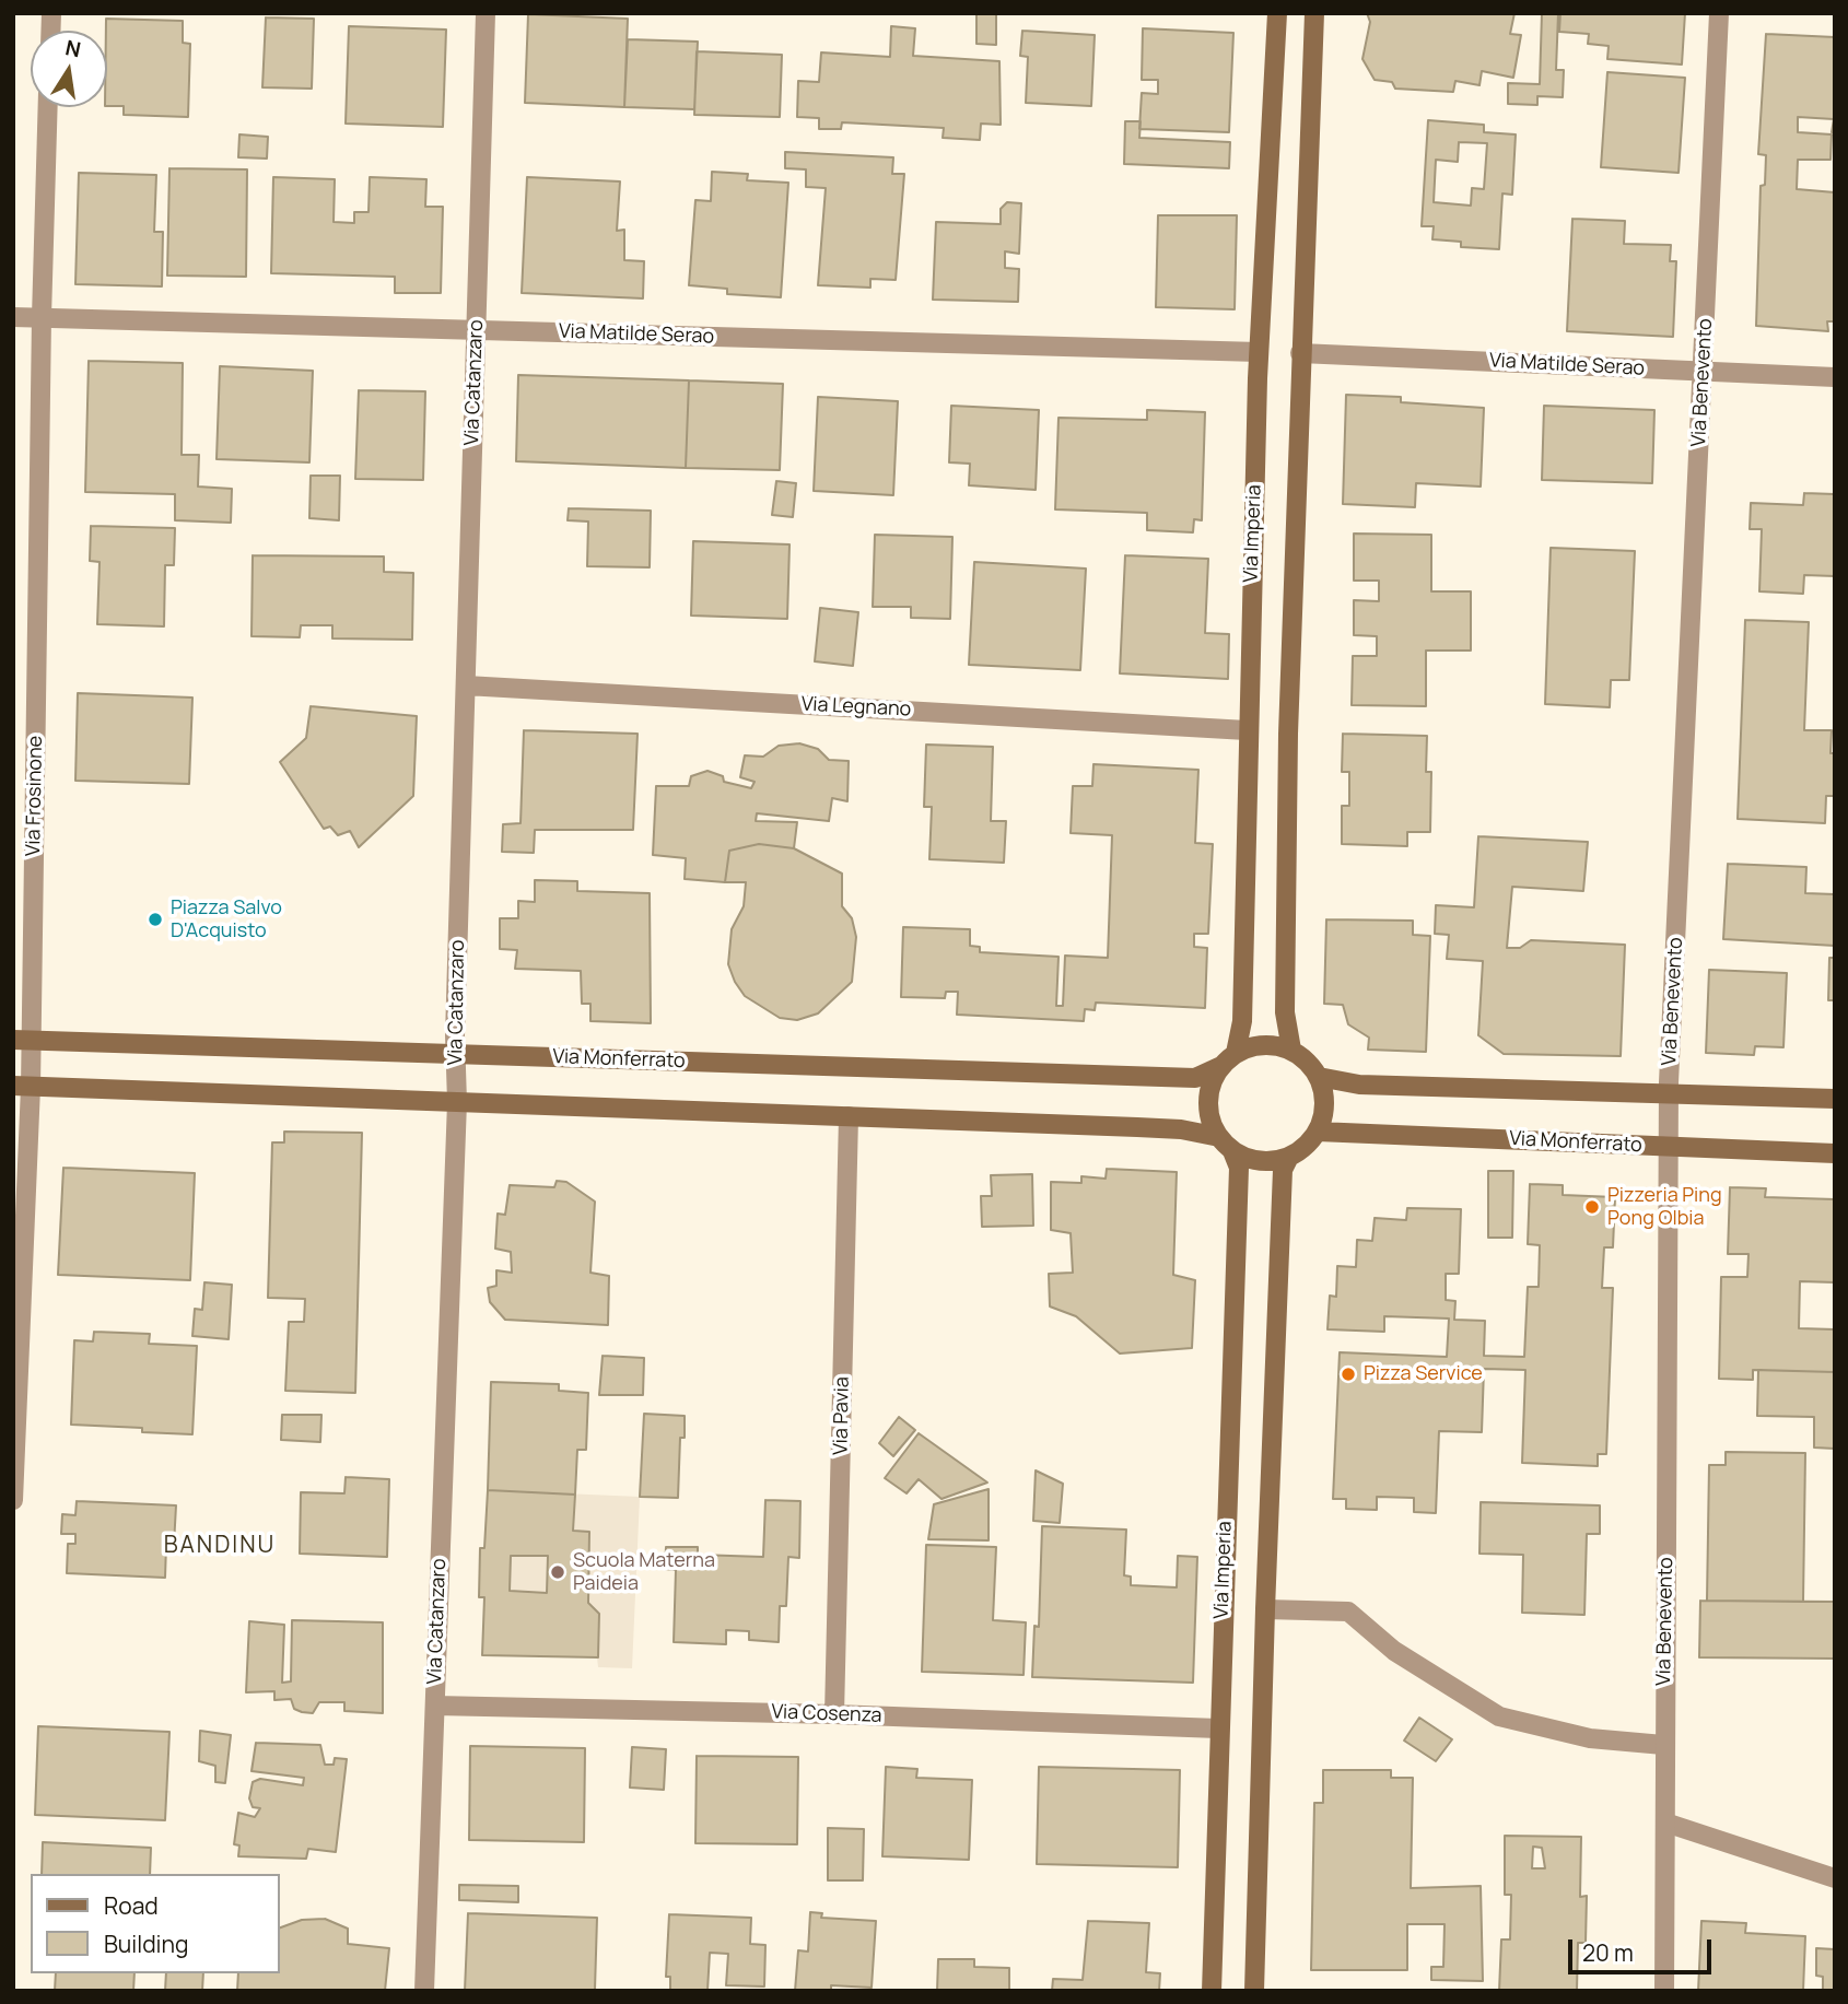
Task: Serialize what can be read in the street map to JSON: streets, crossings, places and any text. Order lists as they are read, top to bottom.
{
  "streets": {
    "street": [
      "Via Matilde Serao",
      "Via Catanzaro",
      "Via Benevento",
      "Via Imperia",
      "Via Legnano",
      "Via Frosinone",
      "Via Monferrato",
      "Via Pavia",
      "Via Cosenza"
    ]
  },
  "crossings": [
    ["Via Matilde Serao", "Via Catanzaro"],
    ["Via Matilde Serao", "Via Benevento"],
    ["Via Matilde Serao", "Via Imperia"],
    ["Via Matilde Serao", "Via Frosinone"],
    ["Via Catanzaro", "Via Legnano"],
    ["Via Catanzaro", "Via Monferrato"],
    ["Via Catanzaro", "Via Cosenza"],
    ["Via Benevento", "Via Monferrato"],
    ["Via Imperia", "Via Legnano"],
    ["Via Imperia", "Via Monferrato"],
    ["Via Imperia", "Via Cosenza"],
    ["Via Frosinone", "Via Monferrato"],
    ["Via Pavia", "Via Cosenza"]
  ],
  "districts": ["BANDINU"],
  "places": [
    "Piazza Salvo D'Acquisto",
    "Pizzeria Ping Pong Olbia",
    "Pizza Service",
    "Scuola Materna Paideia"
  ],
  "legend": ["Road", "Building"],
  "scale_bar": "20 m",
  "north": "top"
}
